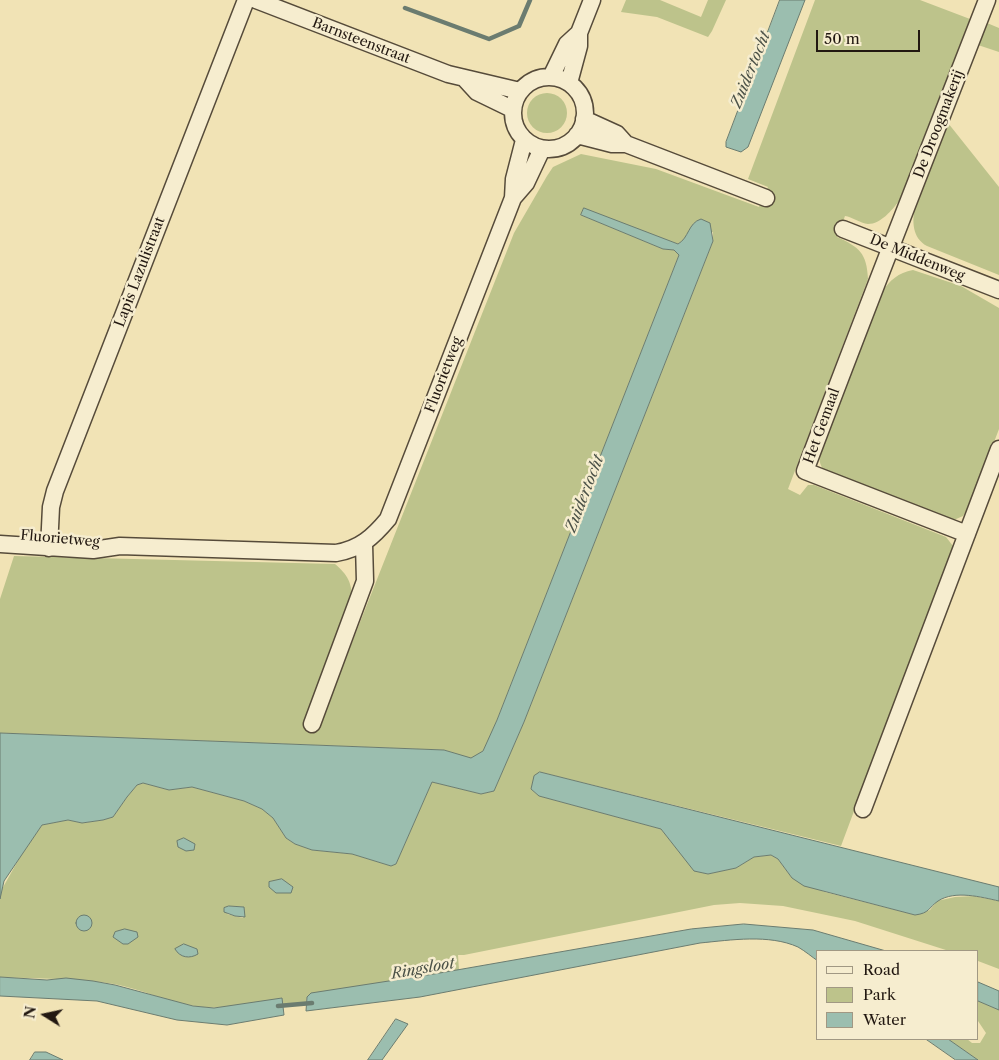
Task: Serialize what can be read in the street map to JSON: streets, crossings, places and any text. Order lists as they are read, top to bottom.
{
  "streets": {
    "street": [
      "Barnsteenstraat",
      "De Droogmakerij",
      "De Middenweg",
      "Lapis Lazulistraat",
      "Fluorietweg",
      "Het Gemaal"
    ]
  },
  "crossings": [
    ["Barnsteenstraat", "Fluorietweg"],
    ["De Droogmakerij", "De Middenweg"],
    ["De Droogmakerij", "Het Gemaal"],
    ["De Middenweg", "Het Gemaal"],
    ["Lapis Lazulistraat", "Fluorietweg"]
  ],
  "water": ["Zuidertocht", "Ringsloot"],
  "legend": ["Road", "Park", "Water"],
  "scale_bar": "50 m",
  "north": "left"
}
